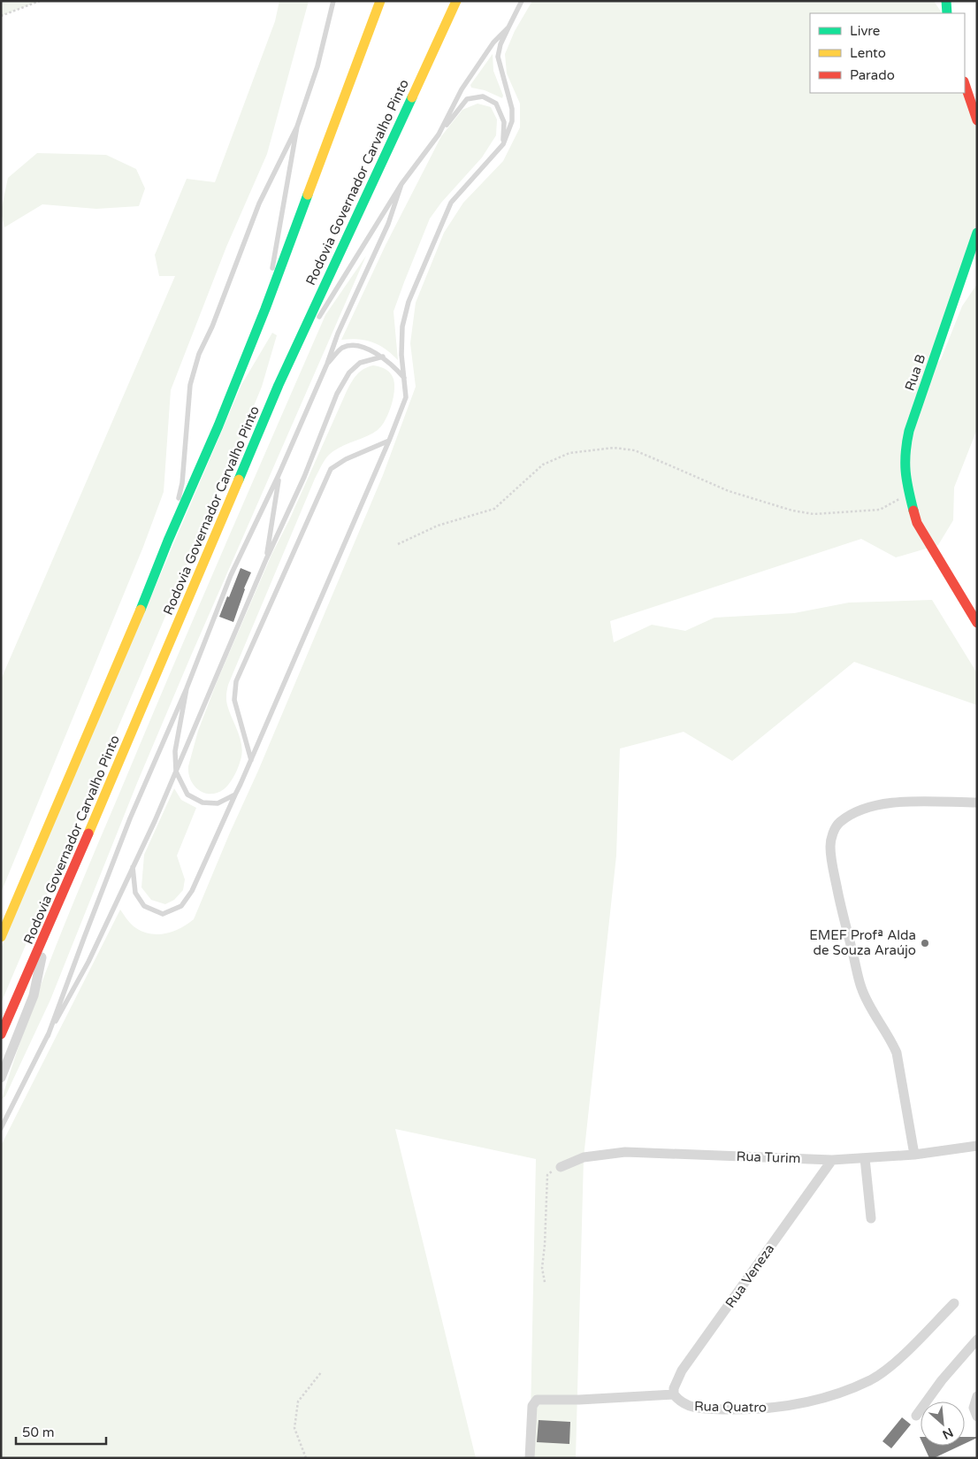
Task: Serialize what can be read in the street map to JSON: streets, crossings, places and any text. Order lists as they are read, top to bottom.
{
  "streets": {
    "main road": ["Rodovia Governador Carvalho Pinto", "Rua B"],
    "street": ["Rua Turim", "Rua Veneza", "Rua Quatro"]
  },
  "crossings": [
    ["Rua Turim", "Rua Veneza"],
    ["Rua Veneza", "Rua Quatro"]
  ],
  "places": ["EMEF Profª Alda de Souza Araújo"],
  "legend": ["Livre", "Lento", "Parado"],
  "scale_bar": "50 m",
  "north": "bottom right"
}
